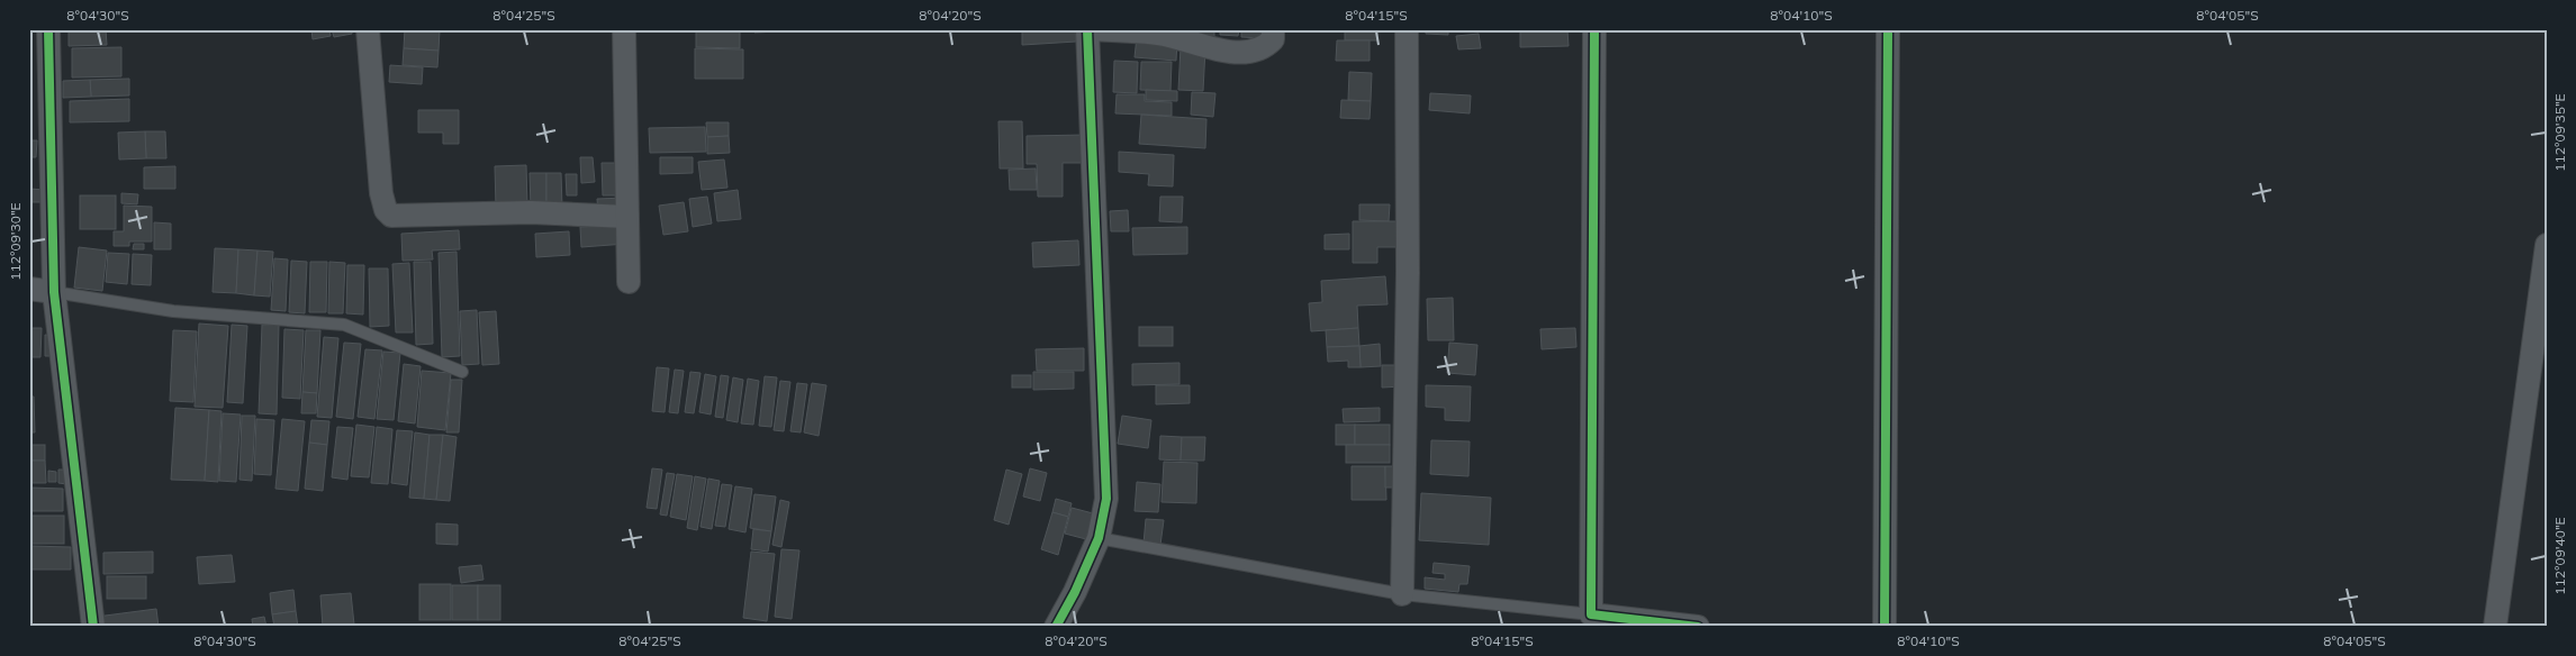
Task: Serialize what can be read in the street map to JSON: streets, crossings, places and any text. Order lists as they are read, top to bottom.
{
  "coordinates": [
    "8°04'30\"S",
    "8°04'25\"S",
    "8°04'20\"S",
    "8°04'15\"S",
    "8°04'10\"S",
    "8°04'05\"S",
    "112°09'35\"E",
    "112°09'30\"E",
    "112°09'40\"E"
  ]
}
